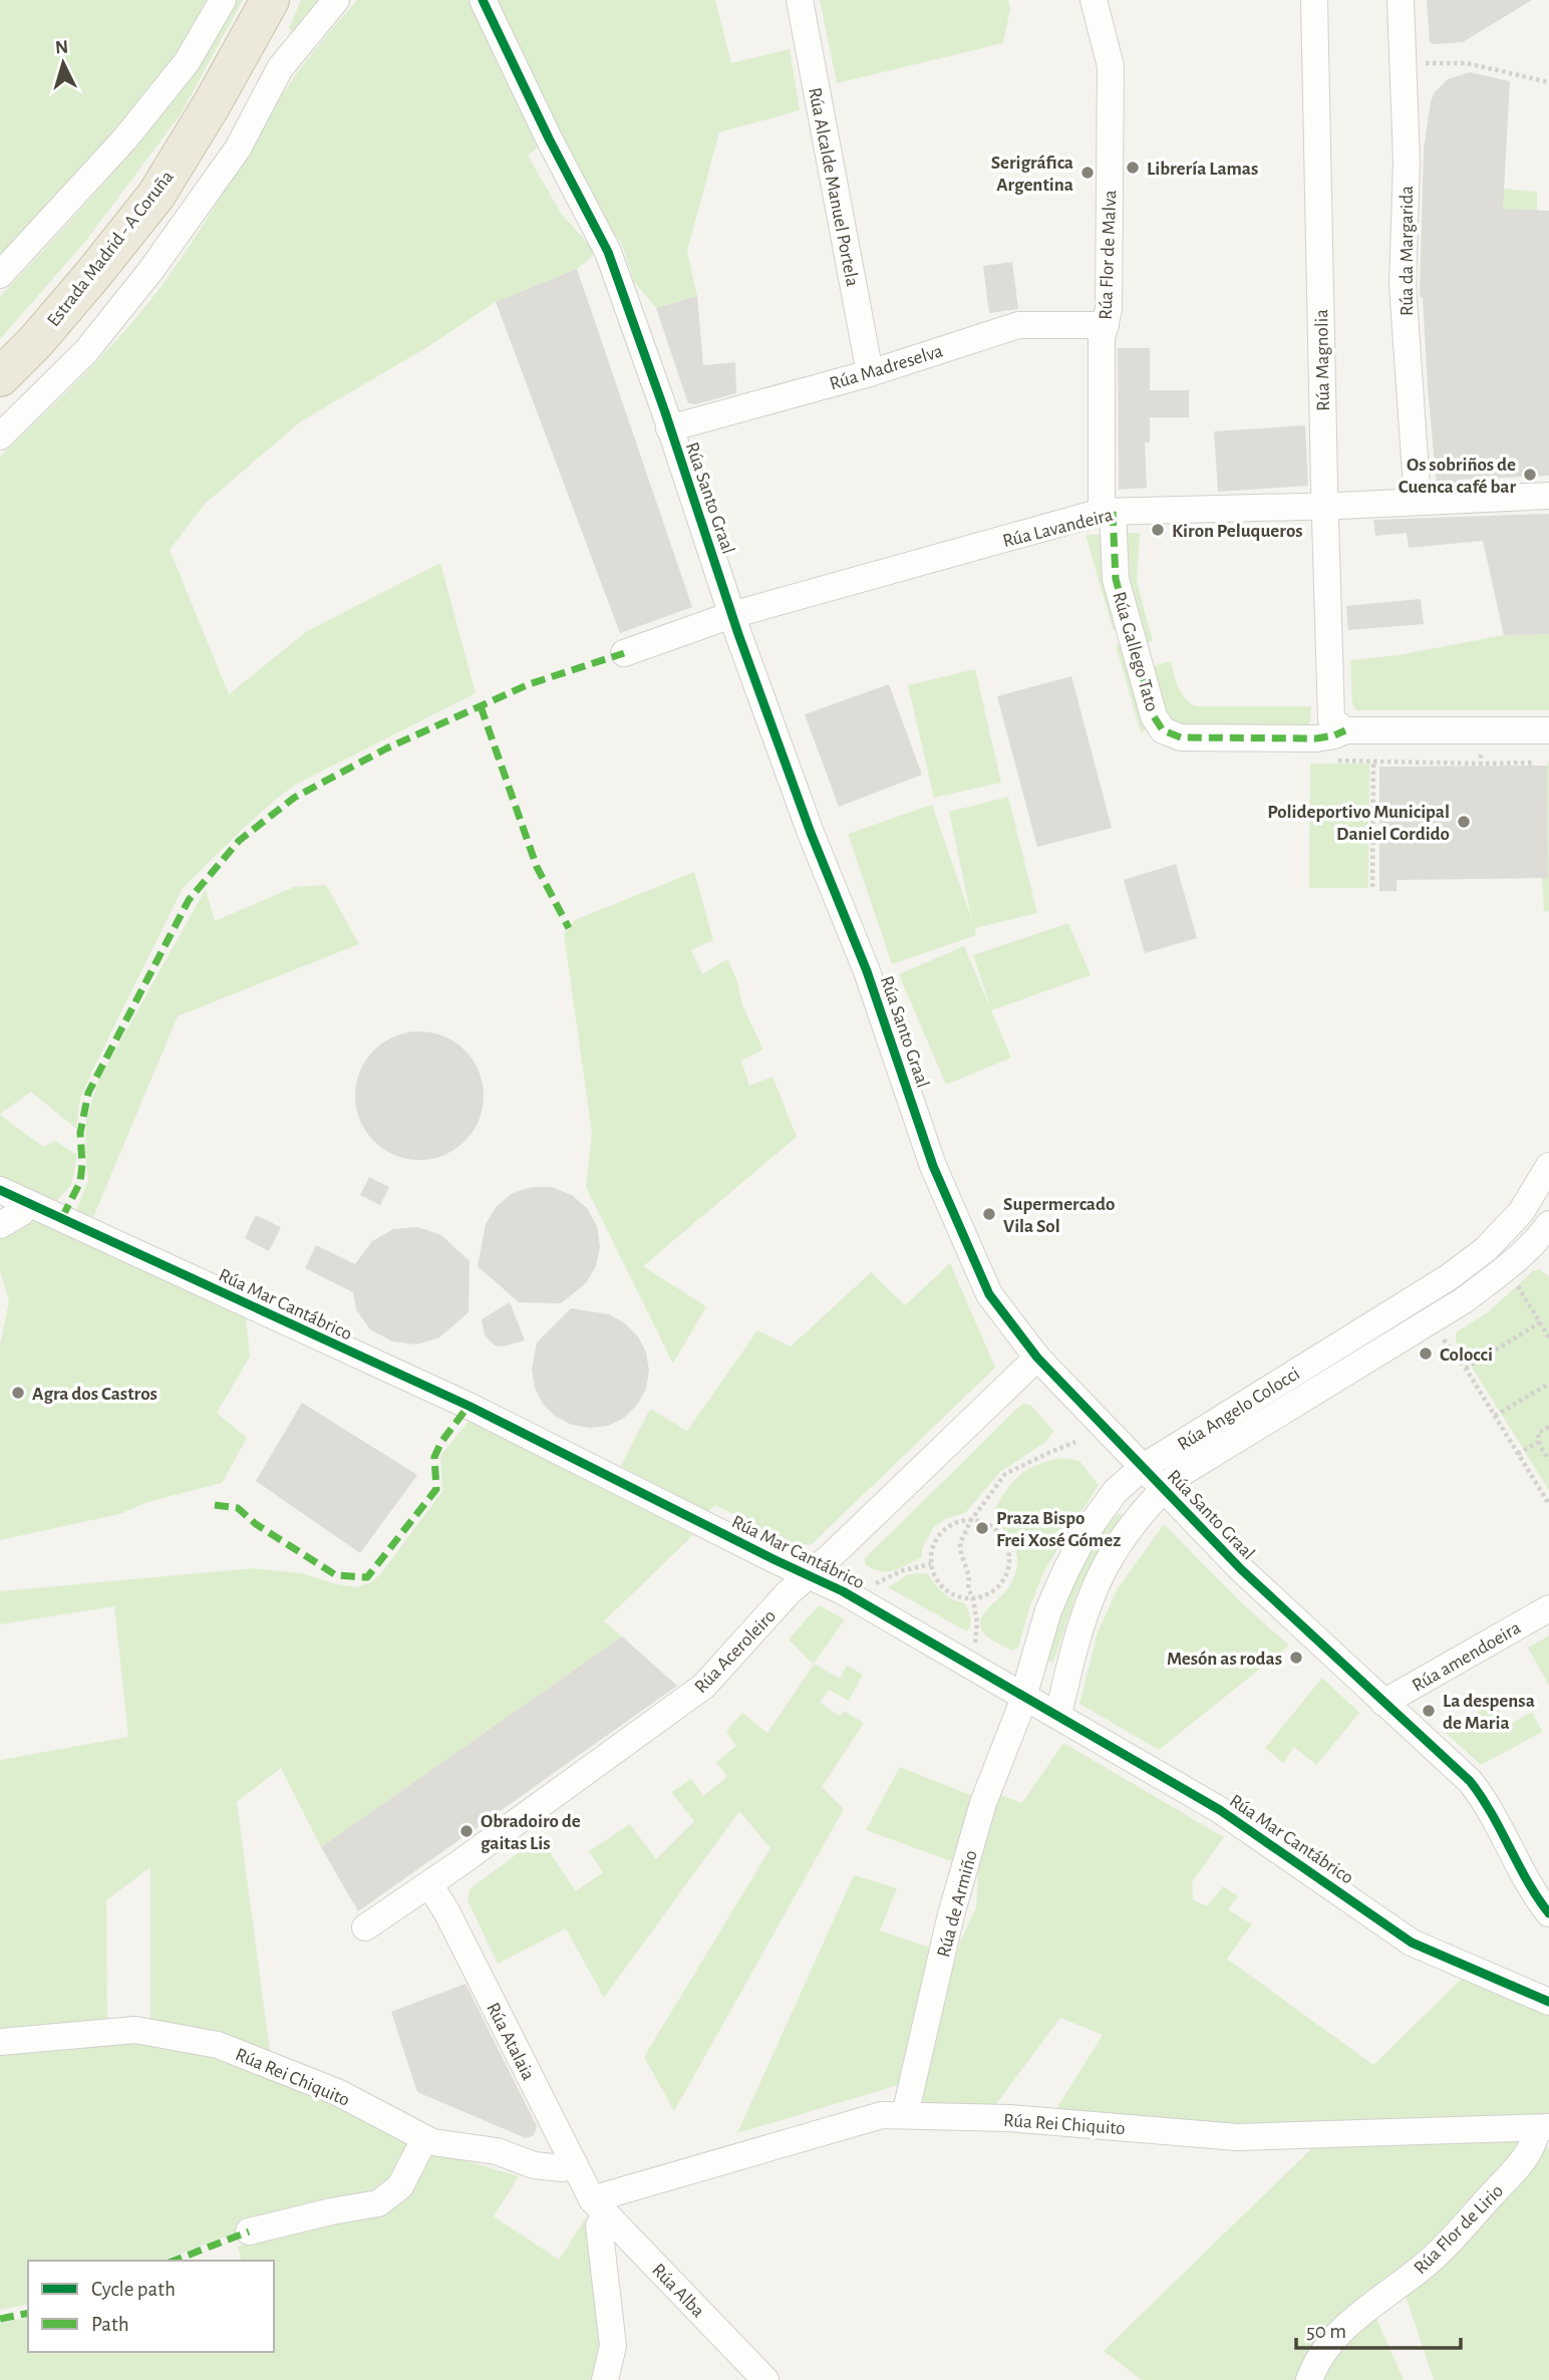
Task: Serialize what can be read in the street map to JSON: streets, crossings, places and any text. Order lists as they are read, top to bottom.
{
  "streets": {
    "highway": ["Estrada Madrid - A Coruña"],
    "street": [
      "Rúa Alcalde Manuel Portela",
      "Rúa da Margarida",
      "Rúa Flor de Malva",
      "Rúa Magnolia",
      "Rúa Madreselva",
      "Rúa Santo Graal",
      "Rúa Lavandeira",
      "Rúa Gallego Tato",
      "Rúa Mar Cantábrico",
      "Rúa Angelo Colocci",
      "Rúa Aceroleiro",
      "Rúa amendoeira",
      "Rúa de Armiño",
      "Rúa Atalaia",
      "Rúa Rei Chiquito",
      "Rúa Flor de Lirio",
      "Rúa Alba"
    ]
  },
  "crossings": [
    ["Rúa Alcalde Manuel Portela", "Rúa Madreselva"],
    ["Rúa da Margarida", "Rúa Lavandeira"],
    ["Rúa Flor de Malva", "Rúa Madreselva"],
    ["Rúa Flor de Malva", "Rúa Lavandeira"],
    ["Rúa Flor de Malva", "Rúa Gallego Tato"],
    ["Rúa Magnolia", "Rúa Lavandeira"],
    ["Rúa Magnolia", "Rúa Gallego Tato"],
    ["Rúa Madreselva", "Rúa Santo Graal"],
    ["Rúa Santo Graal", "Rúa Lavandeira"],
    ["Rúa Santo Graal", "Rúa Angelo Colocci"],
    ["Rúa Santo Graal", "Rúa Aceroleiro"],
    ["Rúa Santo Graal", "Rúa amendoeira"],
    ["Rúa Lavandeira", "Rúa Gallego Tato"],
    ["Rúa Mar Cantábrico", "Rúa Angelo Colocci"],
    ["Rúa Mar Cantábrico", "Rúa Aceroleiro"],
    ["Rúa Mar Cantábrico", "Rúa de Armiño"],
    ["Rúa Angelo Colocci", "Rúa de Armiño"],
    ["Rúa Aceroleiro", "Rúa Atalaia"],
    ["Rúa de Armiño", "Rúa Rei Chiquito"],
    ["Rúa Atalaia", "Rúa Rei Chiquito"],
    ["Rúa Atalaia", "Rúa Alba"],
    ["Rúa Rei Chiquito", "Rúa Flor de Lirio"],
    ["Rúa Rei Chiquito", "Rúa Alba"]
  ],
  "places": [
    "Librería Lamas",
    "Serigráfica Argentina",
    "Os sobriños de Cuenca café bar",
    "Kiron Peluqueros",
    "Polideportivo Municipal Daniel Cordido",
    "Supermercado Vila Sol",
    "Colocci",
    "Agra dos Castros",
    "Praza Bispo Frei Xosé Gómez",
    "Mesón as rodas",
    "La despensa de Maria",
    "Obradoiro de gaitas Lis"
  ],
  "legend": ["Cycle path", "Path"],
  "scale_bar": "50 m",
  "north": "top"
}
